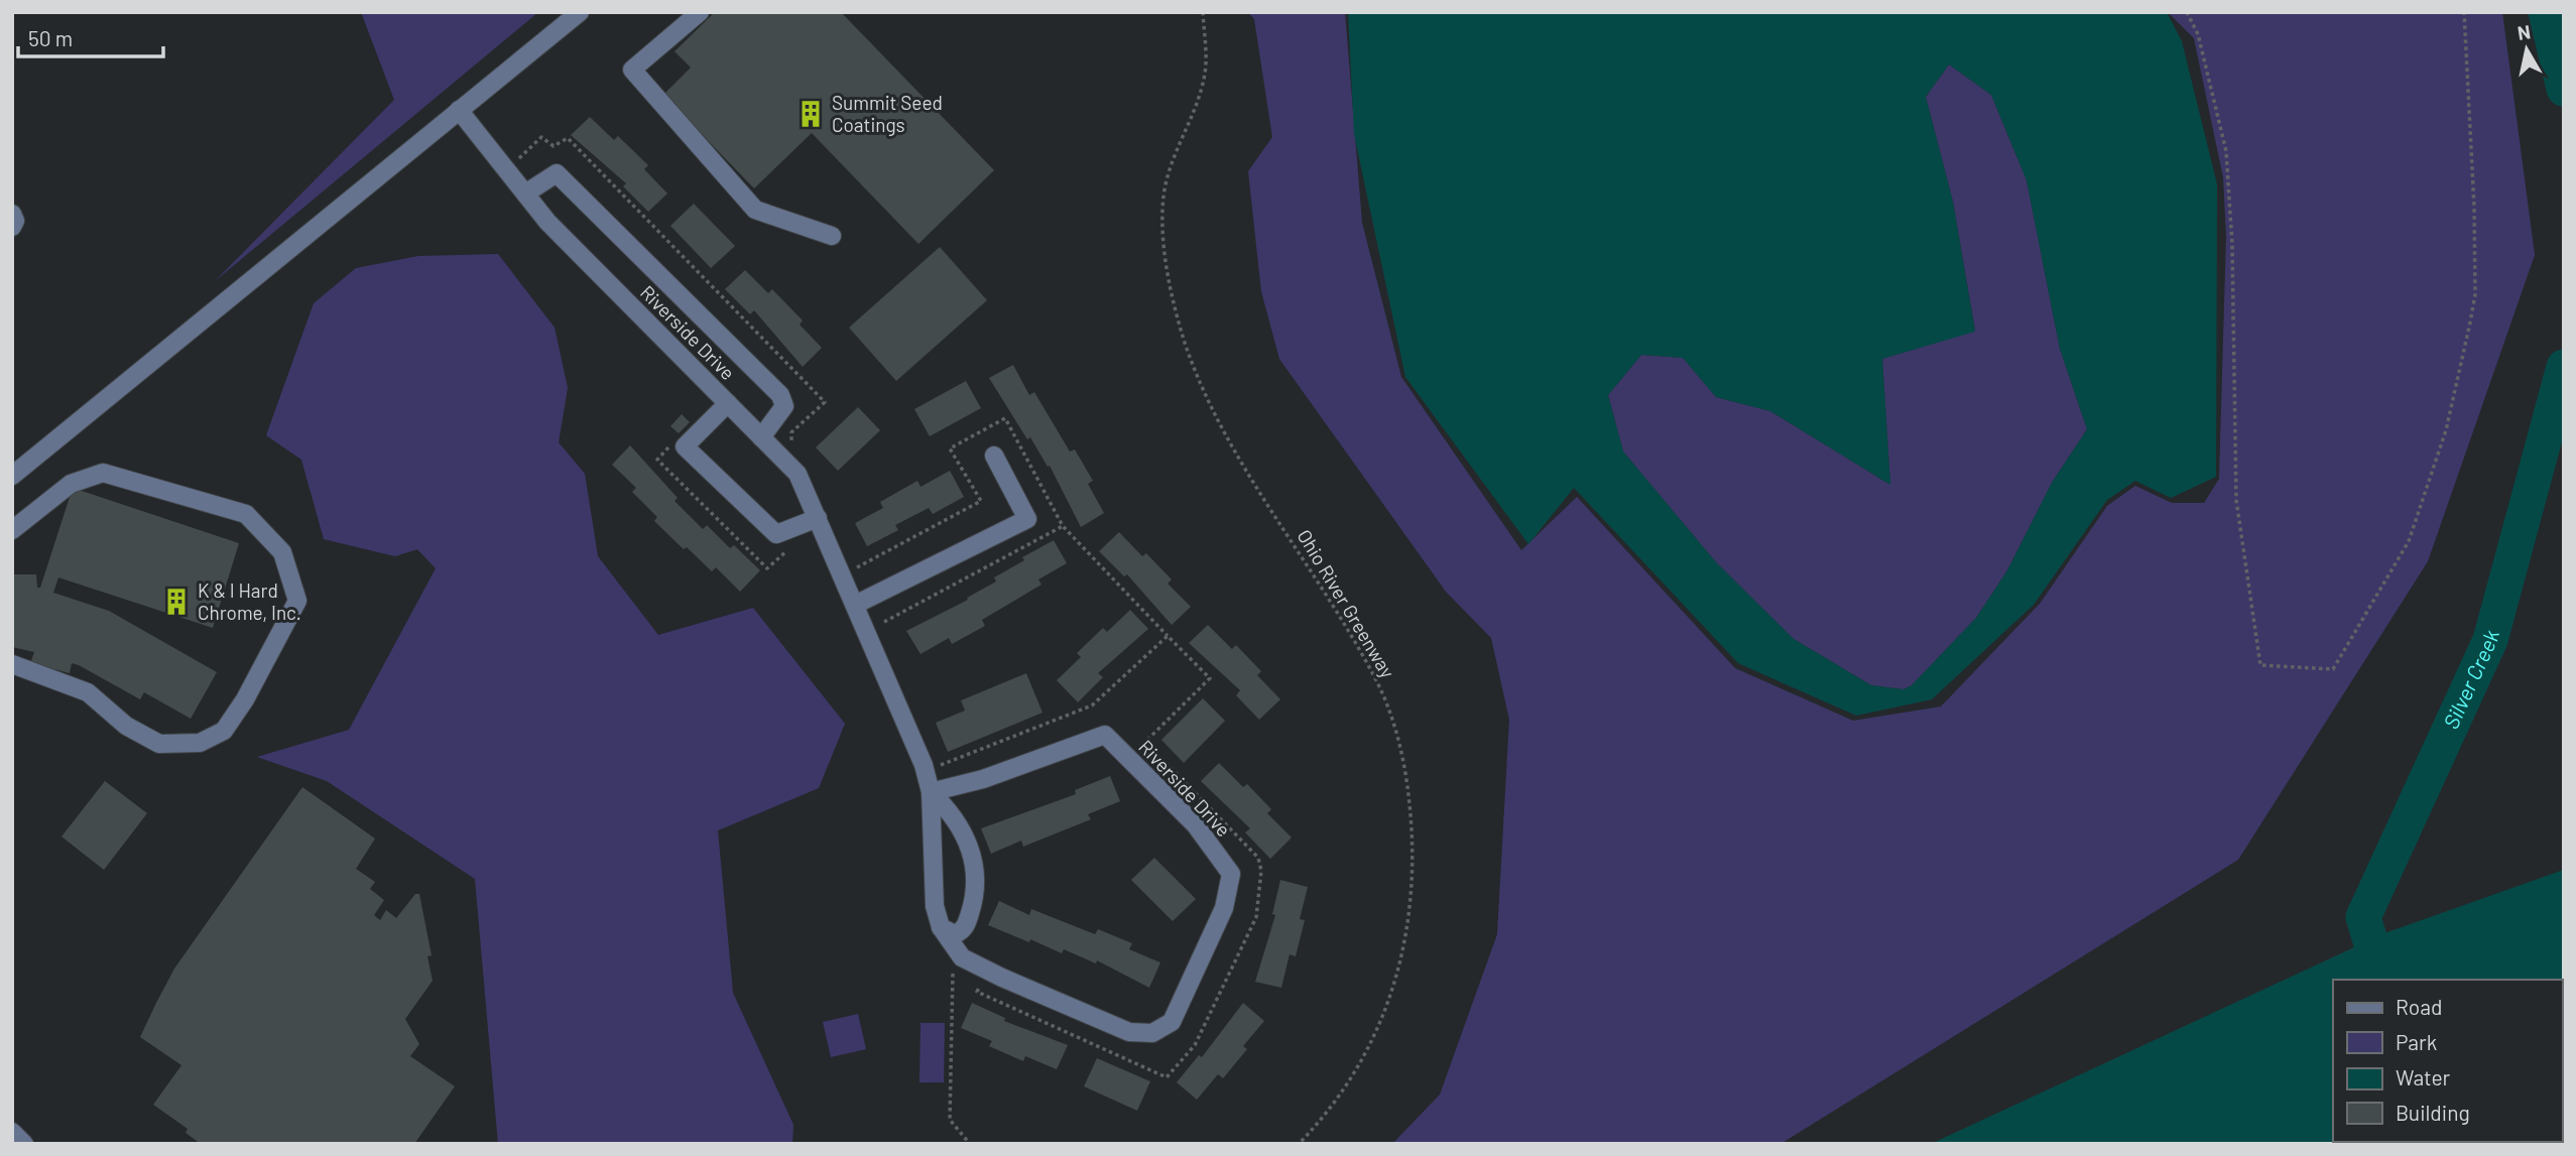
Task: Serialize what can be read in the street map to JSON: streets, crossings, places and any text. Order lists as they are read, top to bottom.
{
  "streets": {
    "street": ["Riverside Drive"],
    "path": ["Ohio River Greenway"]
  },
  "water": ["Silver Creek"],
  "places": {
    "building": ["Summit Seed Coatings", "K & I Hard Chrome, Inc."]
  },
  "legend": [
    "Road",
    "Park",
    "Water",
    "Building"
  ],
  "scale_bar": "50 m",
  "north": "top"
}
